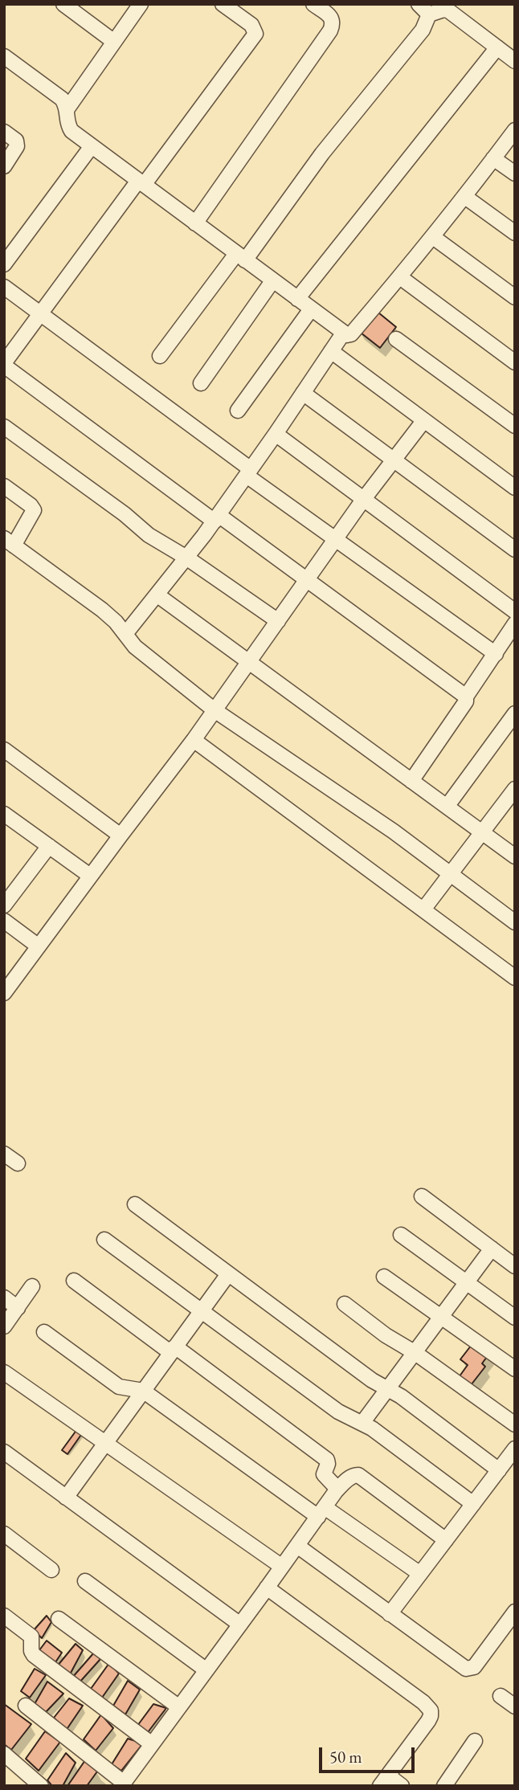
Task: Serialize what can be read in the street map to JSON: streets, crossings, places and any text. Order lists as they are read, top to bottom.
{
  "scale_bar": "50 m"
}
